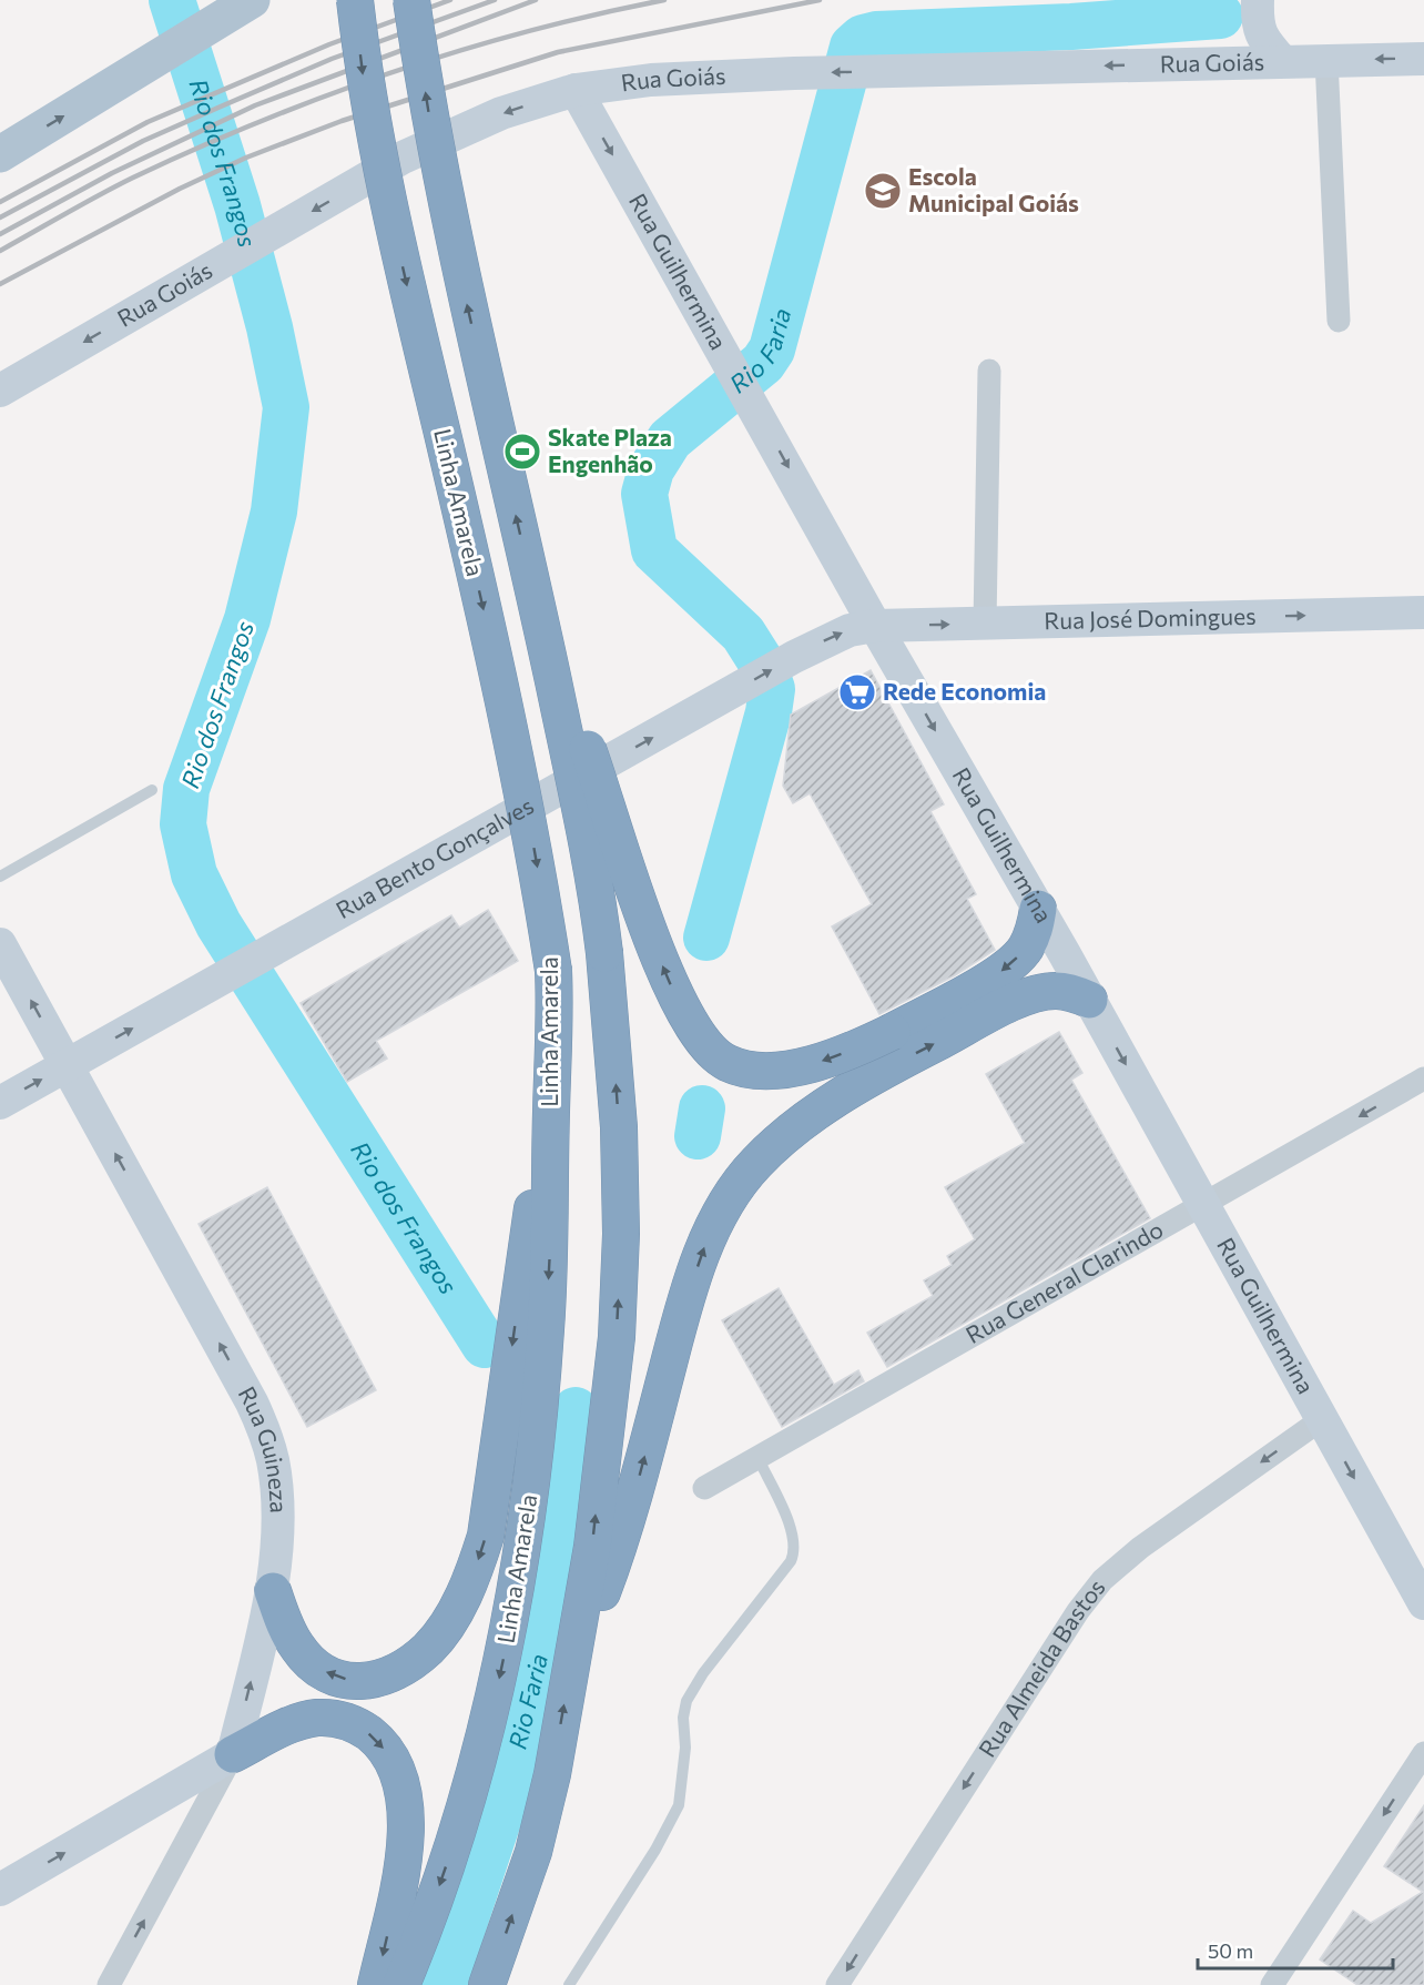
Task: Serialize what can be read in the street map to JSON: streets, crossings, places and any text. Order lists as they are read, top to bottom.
{
  "streets": {
    "highway": ["Linha Amarela"],
    "street": [
      "Rua Goiás",
      "Rua Guilhermina",
      "Rua José Domingues",
      "Rua Bento Gonçalves",
      "Rua General Clarindo",
      "Rua Guineza",
      "Rua Almeida Bastos"
    ]
  },
  "crossings": [
    ["Rua Goiás", "Rua Guilhermina"],
    ["Rua Guilhermina", "Rua José Domingues"],
    ["Rua Guilhermina", "Rua Bento Gonçalves"],
    ["Rua Guilhermina", "Rua General Clarindo"],
    ["Rua Guilhermina", "Rua Almeida Bastos"],
    ["Rua José Domingues", "Rua Bento Gonçalves"],
    ["Rua Bento Gonçalves", "Rua Guineza"]
  ],
  "one_way": [
    "Rua Goiás",
    "Rua Guilhermina",
    "Rua José Domingues",
    "Rua Bento Gonçalves",
    "Rua Guineza",
    "Rua Almeida Bastos"
  ],
  "water": ["Rio dos Frangos", "Rio Faria"],
  "places": {
    "school or university": ["Escola Municipal Goiás"],
    "sports": ["Skate Plaza Engenhão"],
    "supermarket": ["Rede Economia"]
  },
  "scale_bar": "50 m"
}
